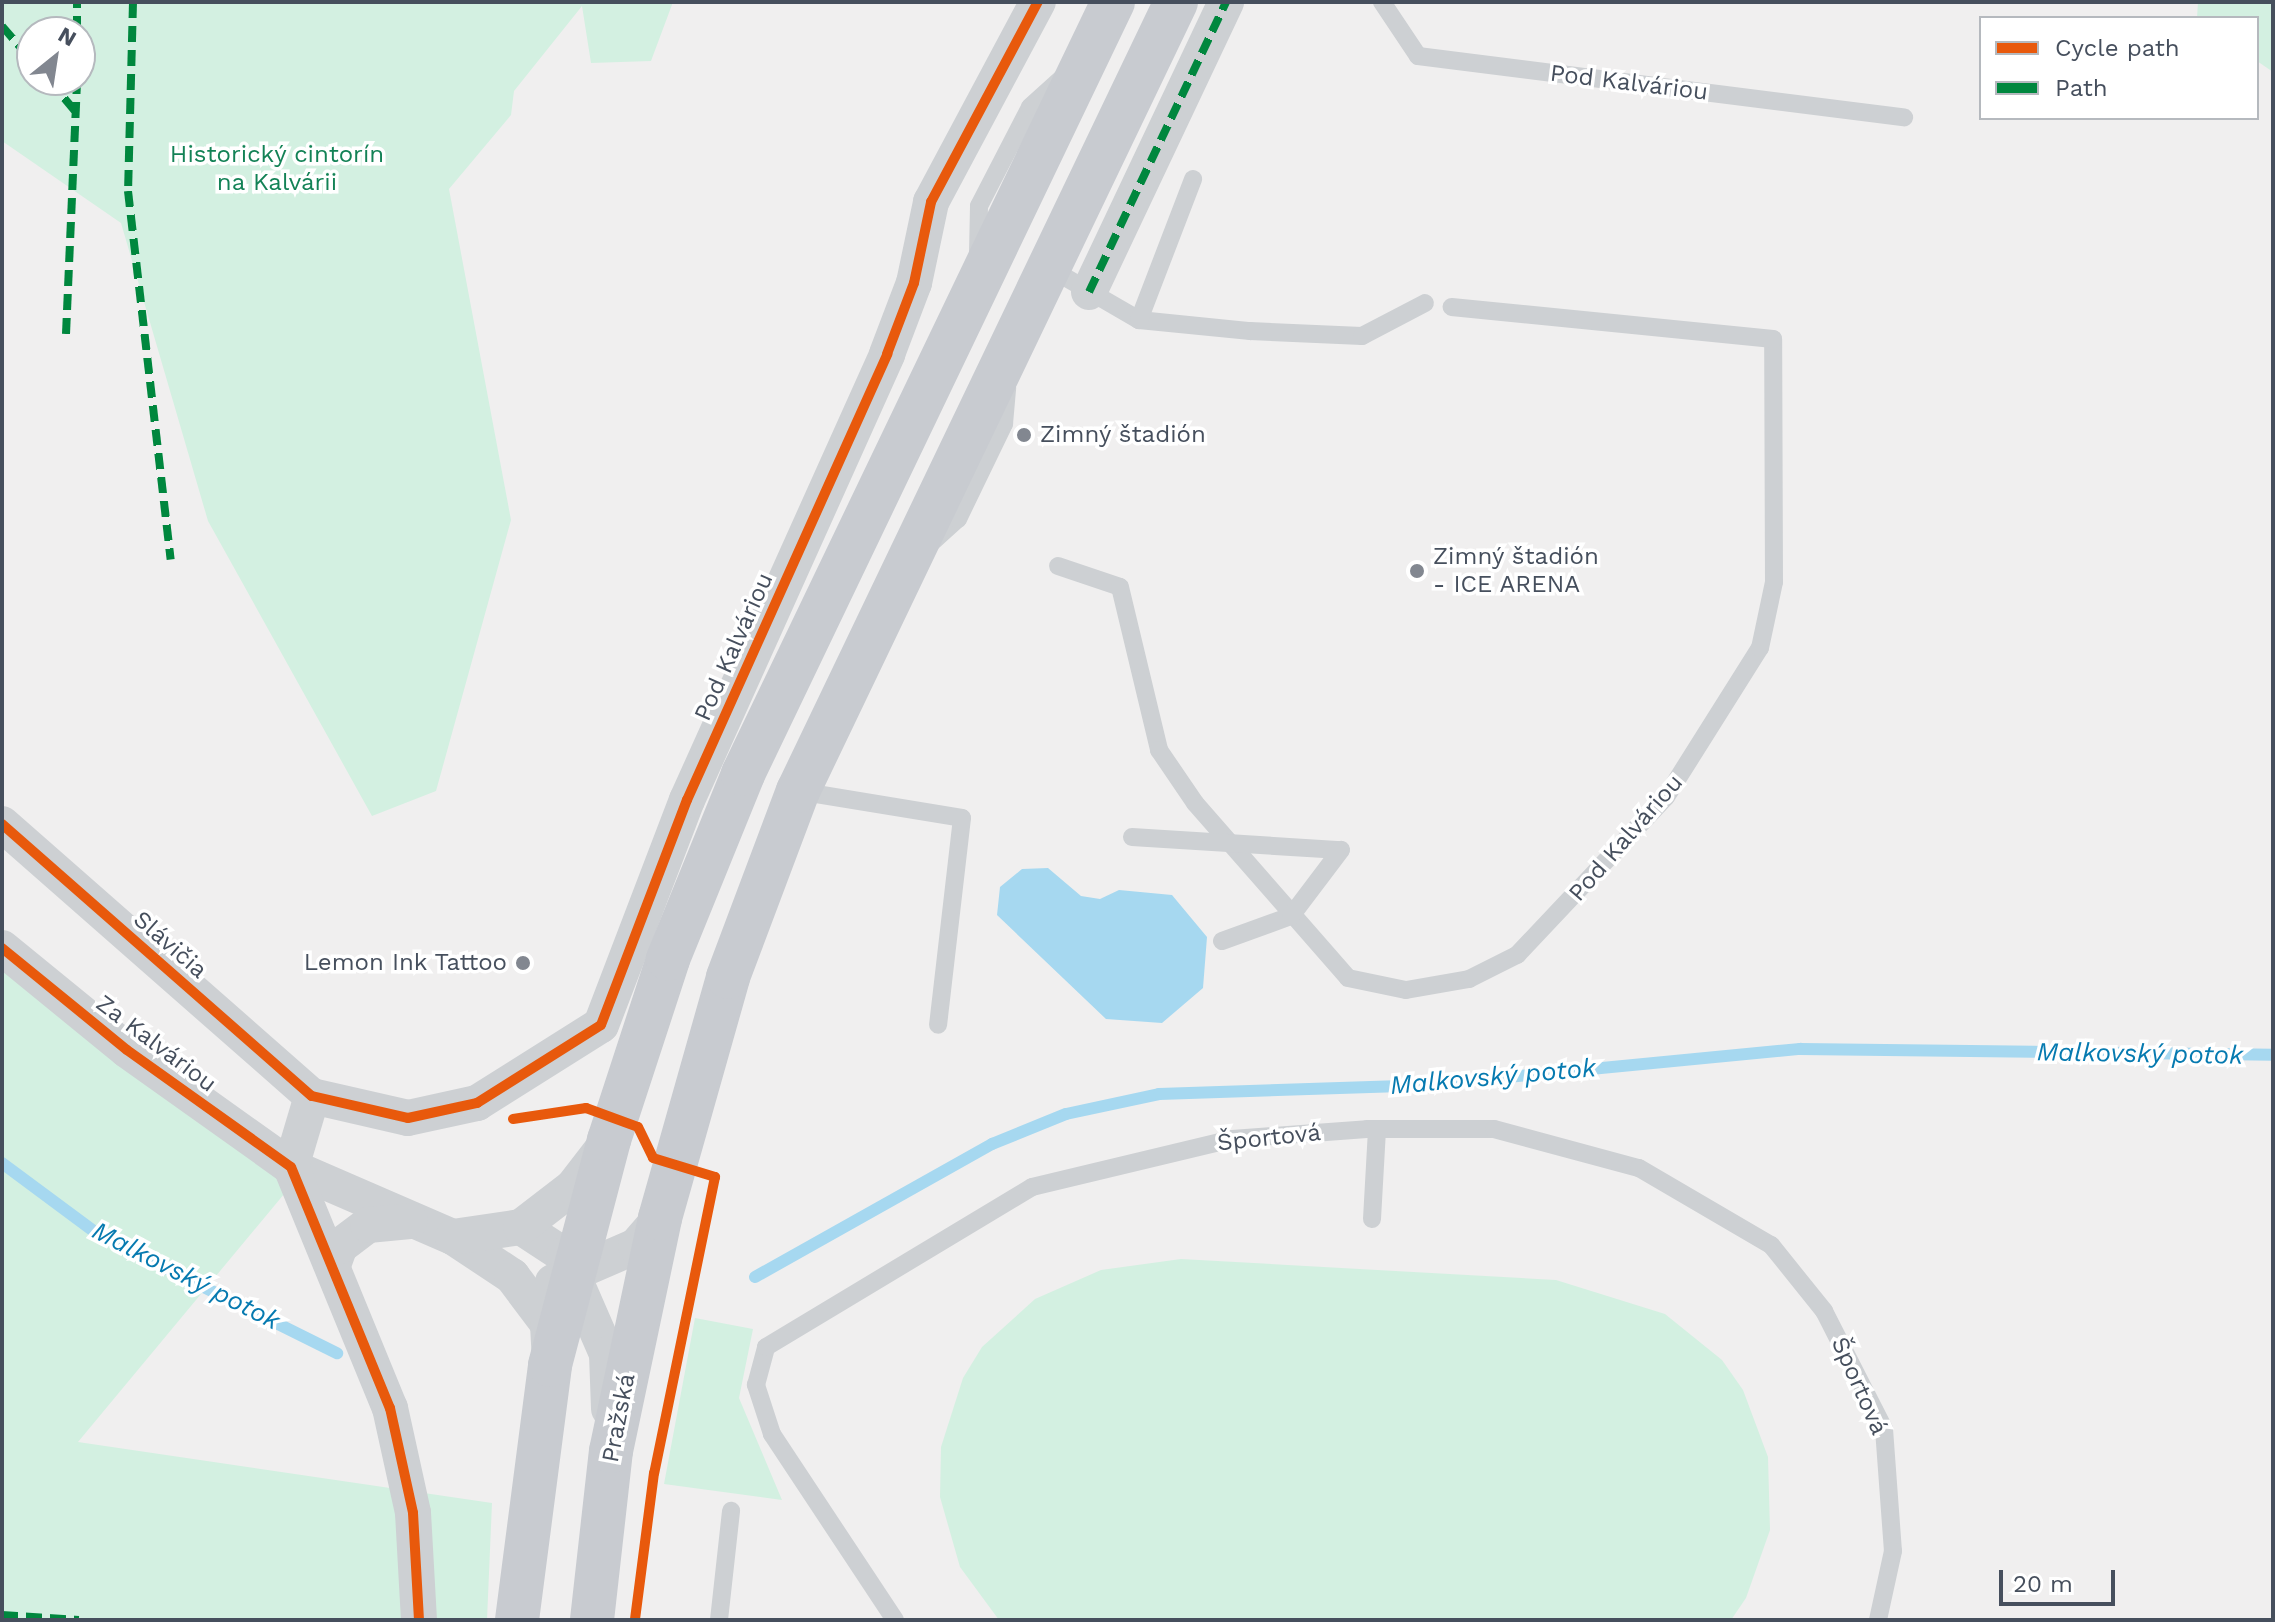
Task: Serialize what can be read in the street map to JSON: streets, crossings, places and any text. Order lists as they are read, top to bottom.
{
  "streets": {
    "main road": ["Pražská"],
    "street": ["Pod Kalváriou", "Slávičia", "Za Kalváriou"],
    "lane": ["Športová"]
  },
  "crossings": [
    ["Pod Kalváriou", "Slávičia"]
  ],
  "water": ["Malkovský potok"],
  "parks": ["Historický cintorín na Kalvárii"],
  "places": ["Zimný štadión", "Zimný štadión - ICE ARENA", "Lemon Ink Tattoo"],
  "legend": ["Cycle path", "Path"],
  "scale_bar": "20 m",
  "north": "top right"
}
